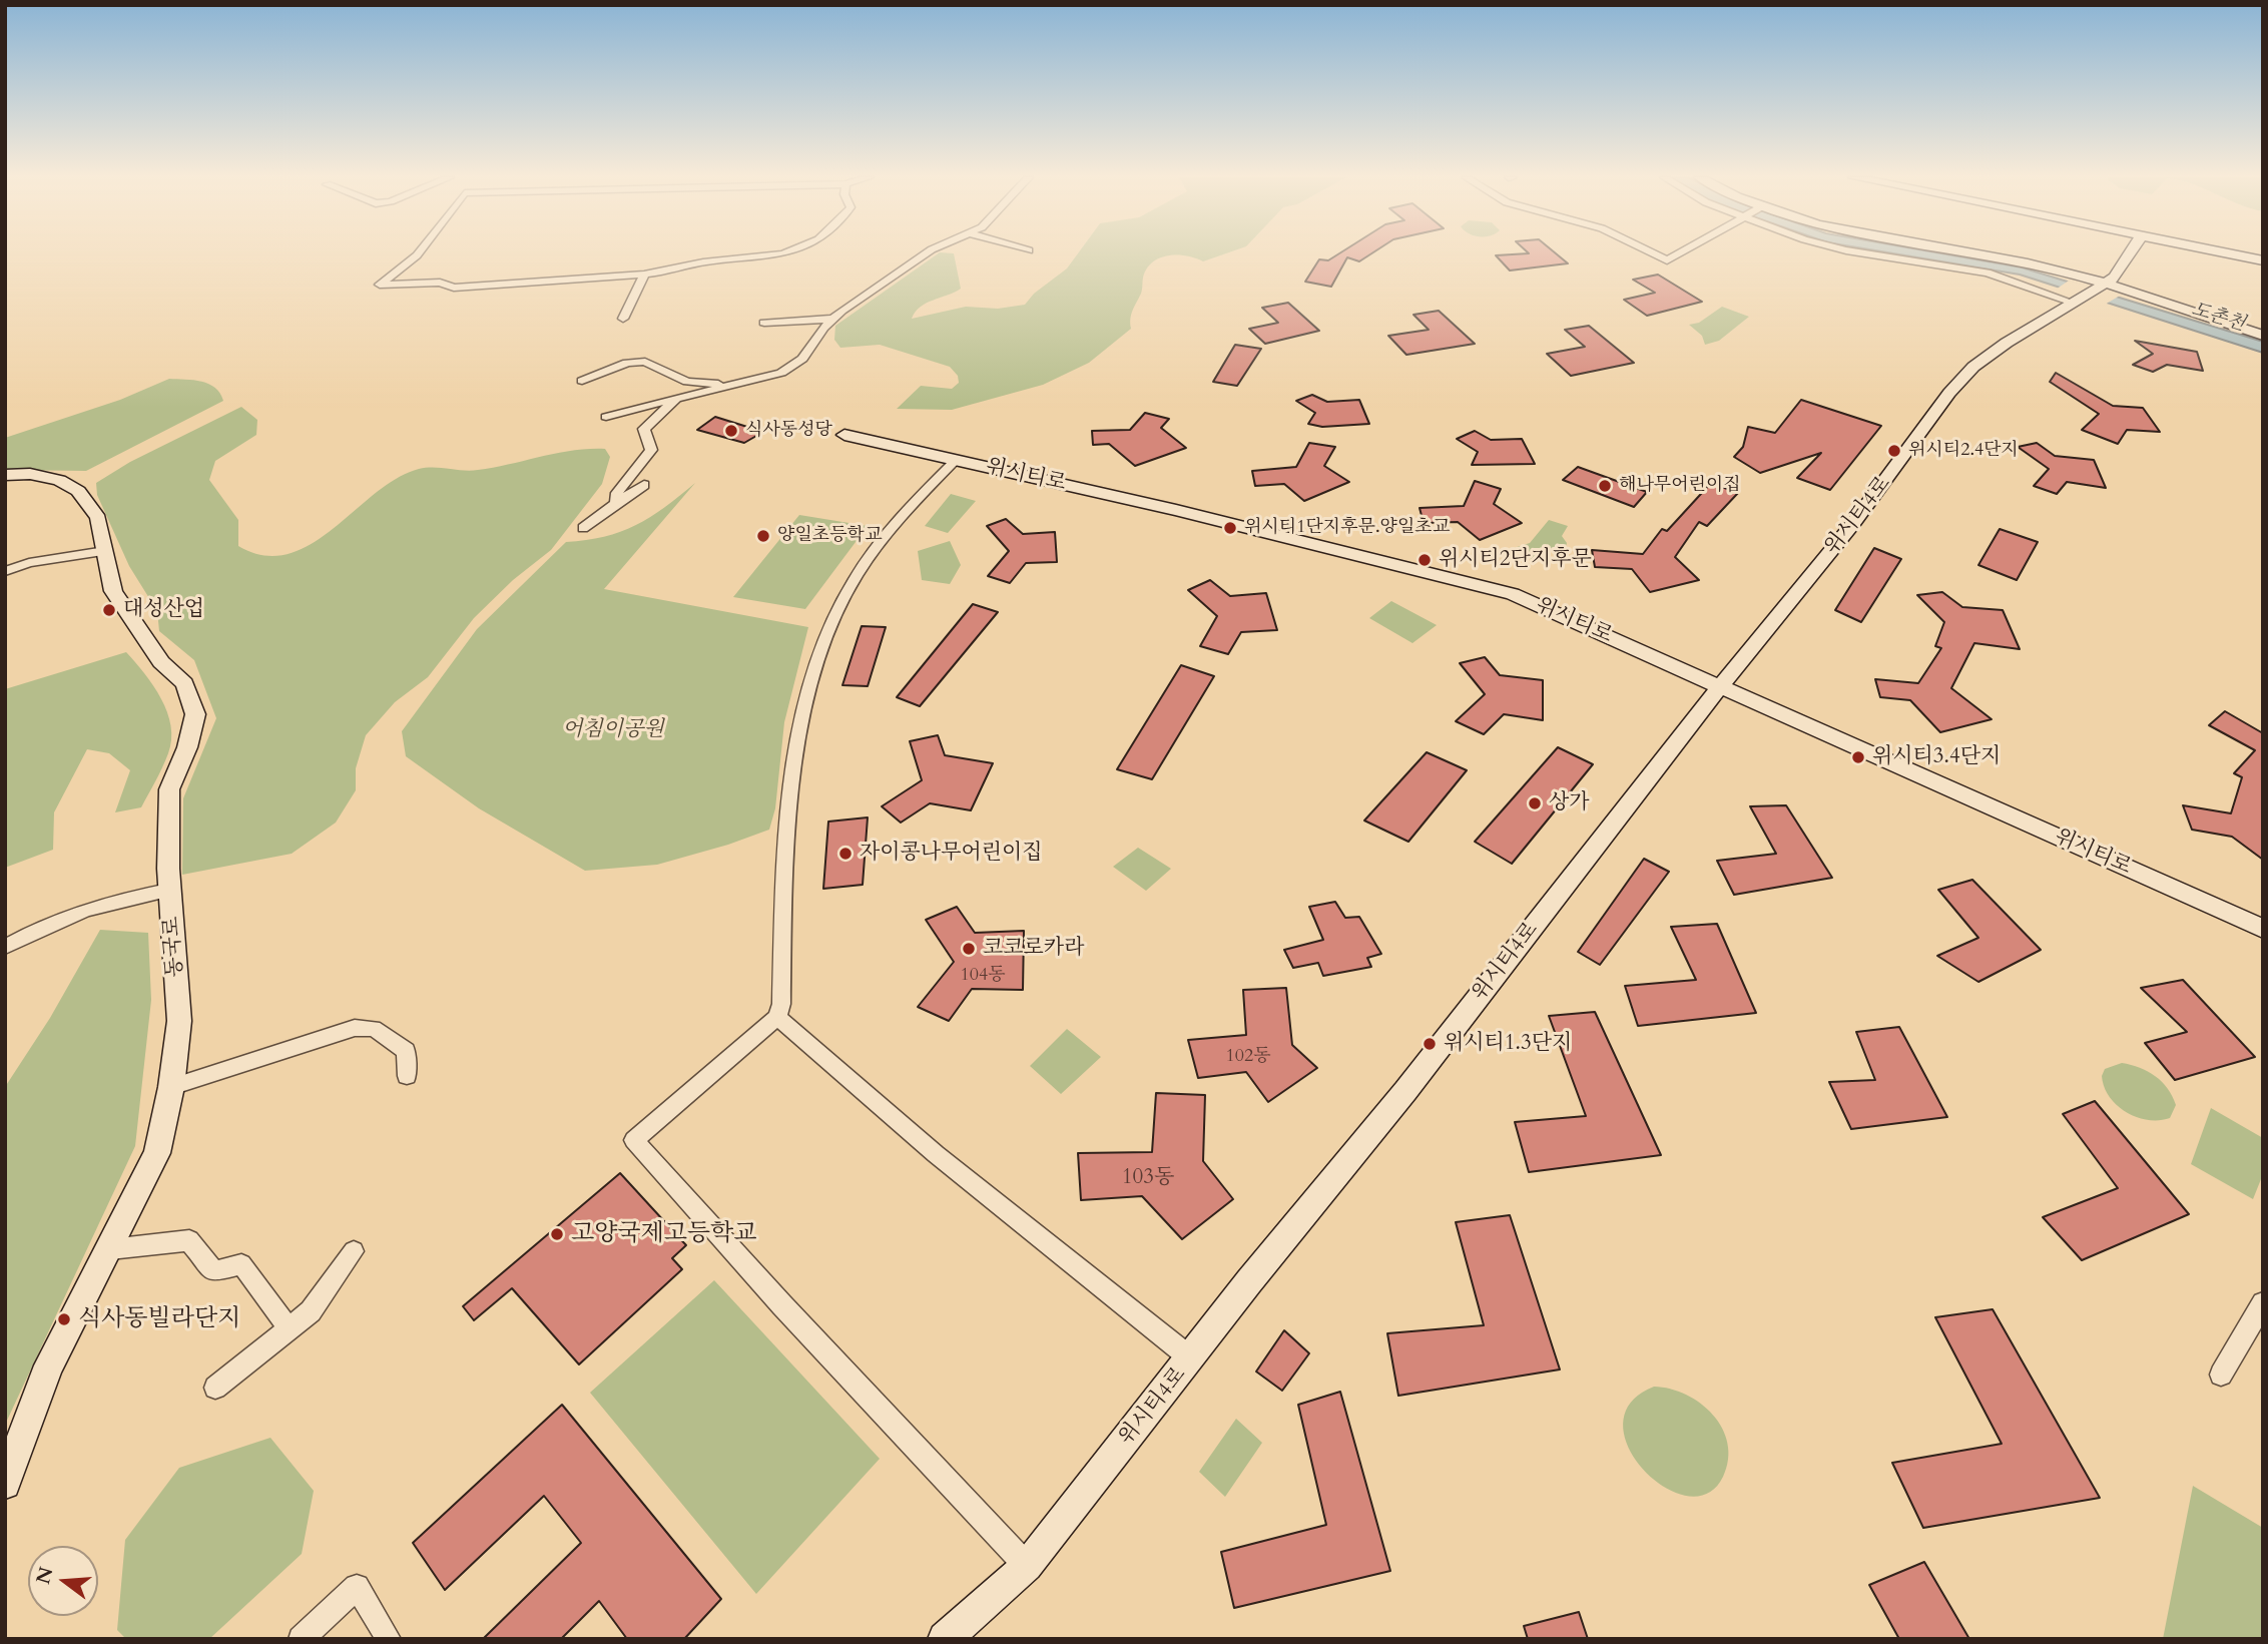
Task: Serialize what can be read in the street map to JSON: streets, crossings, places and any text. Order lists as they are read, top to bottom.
{
  "streets": {
    "street": ["위시티로", "위시티4로", "동국로"]
  },
  "crossings": [
    ["위시티로", "위시티4로"]
  ],
  "water": ["도촌천"],
  "parks": ["어침이공원"],
  "places": [
    "식사동성당",
    "위시티2.4단지",
    "해나무어린이집",
    "위시티1단지후문.양일초교",
    "양일초등학교",
    "위시티2단지후문",
    "대성산업",
    "위시티3.4단지",
    "상가",
    "자이콩나무어린이집",
    "코코로카라",
    "위시티1.3단지",
    "고양국제고등학교",
    "식사동빌라단지"
  ],
  "house_numbers": ["104동", "102동", "103동"],
  "north": "left"
}
